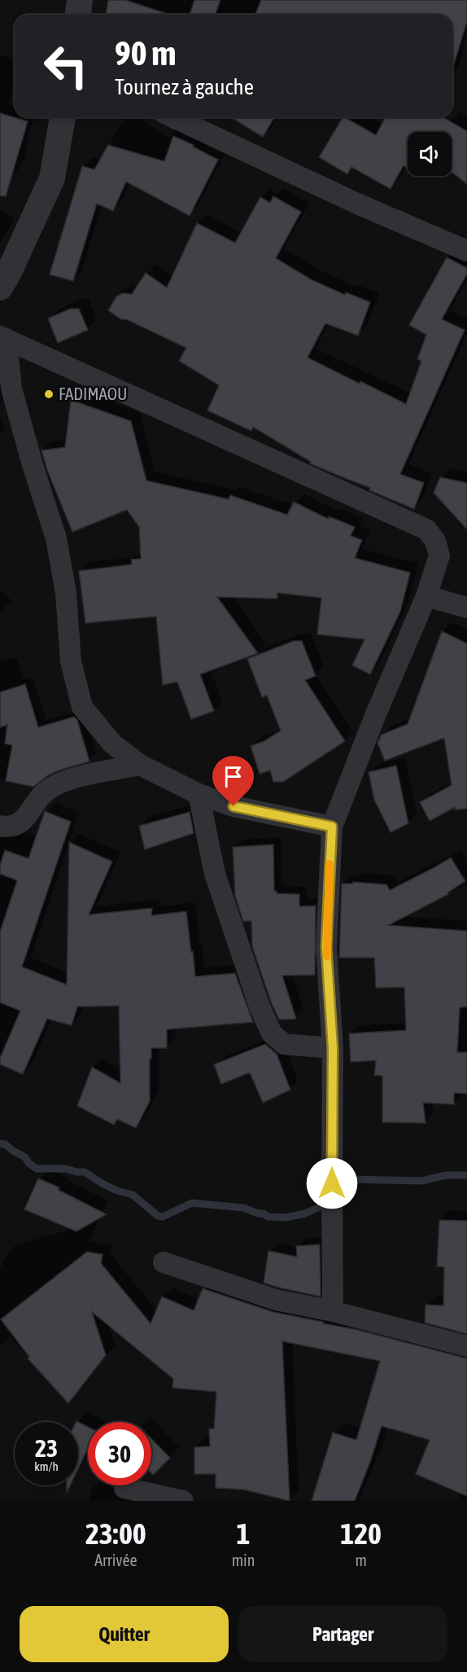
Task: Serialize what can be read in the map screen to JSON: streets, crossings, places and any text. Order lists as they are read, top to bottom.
{
  "places": ["FADIMAOU"],
  "page": {
    "turn": ["90 m", "Tournez à gauche"],
    "speed": "23 km/h",
    "limit": "30",
    "eta": [
      "23:00",
      "Arrivée",
      "1",
      "min",
      "120",
      "m"
    ],
    "buttons": ["Quitter", "Partager"]
  }
}
